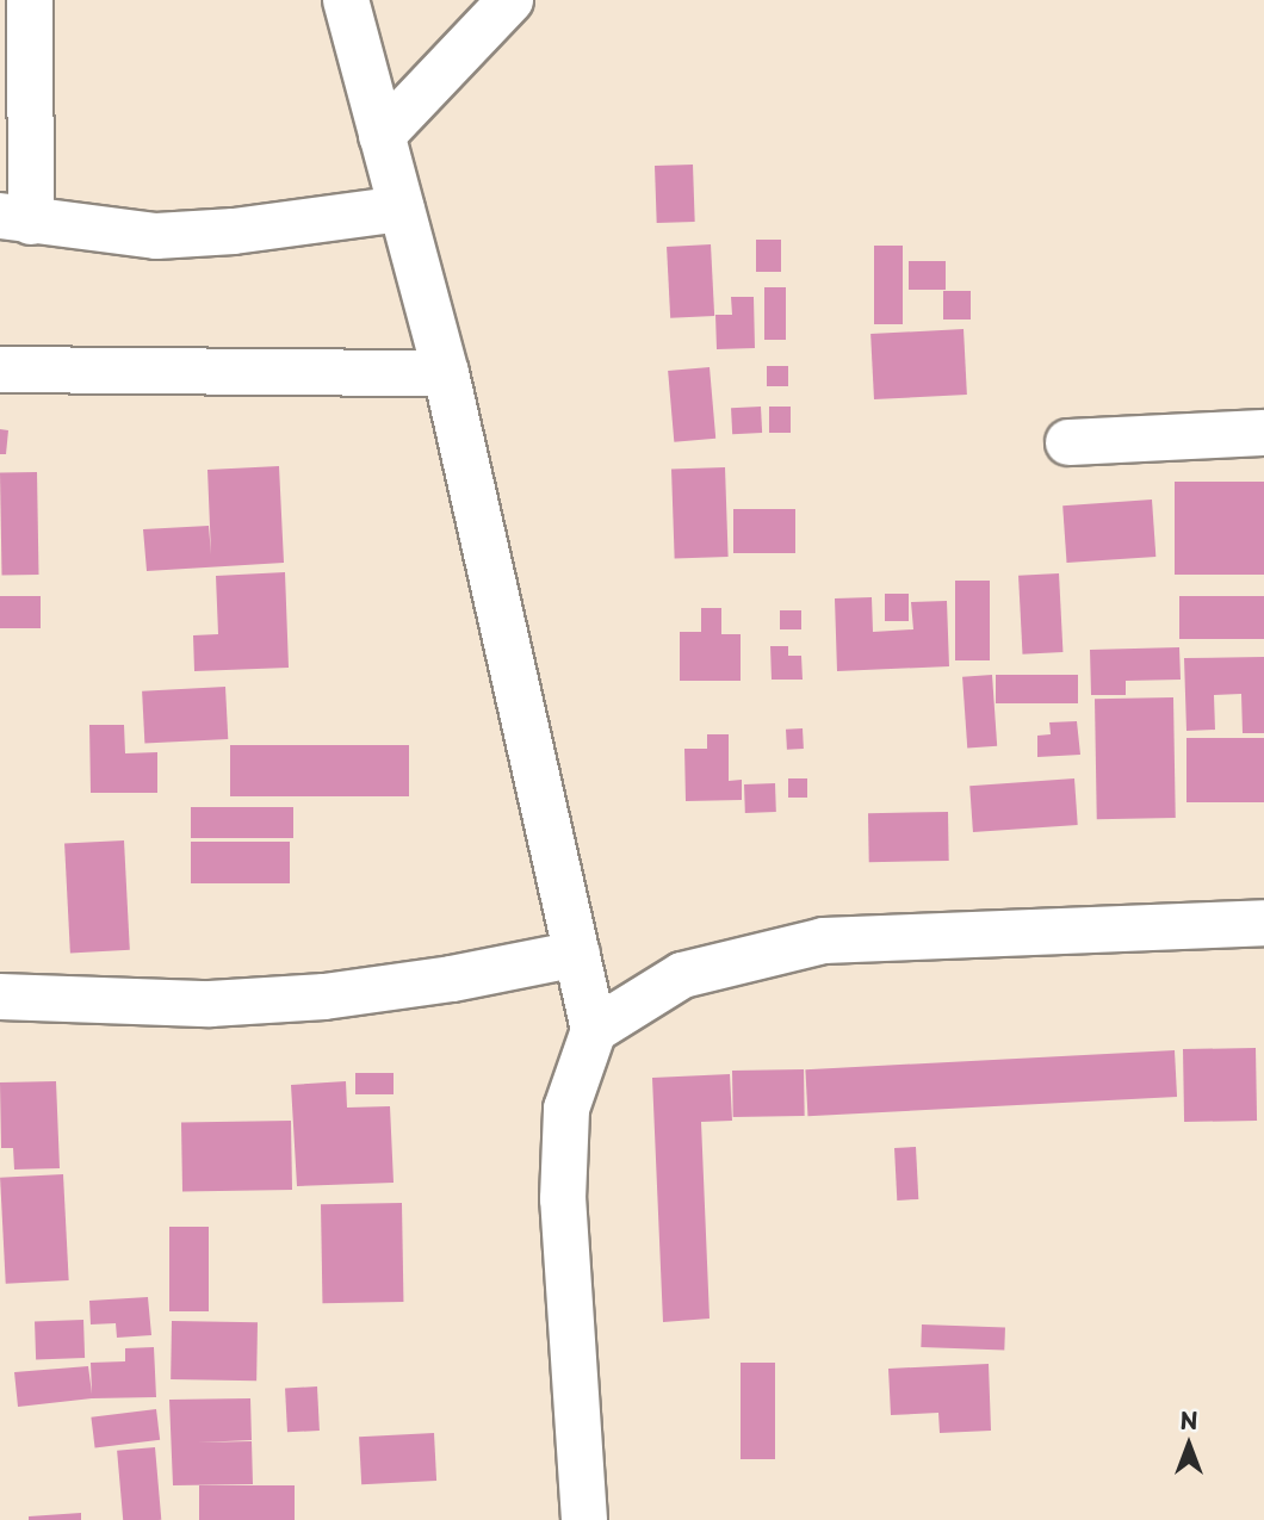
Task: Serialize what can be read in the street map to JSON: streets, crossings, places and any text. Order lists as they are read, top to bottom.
{
  "north": "top"
}
